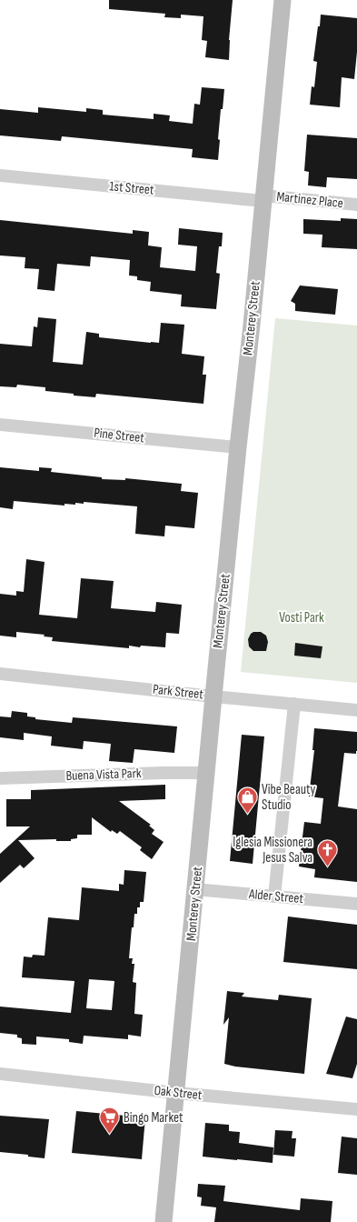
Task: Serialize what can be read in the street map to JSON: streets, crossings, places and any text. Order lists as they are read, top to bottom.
{
  "streets": {
    "street": [
      "1st Street",
      "Martinez Place",
      "Monterey Street",
      "Pine Street",
      "Park Street",
      "Buena Vista Park",
      "Alder Street",
      "Oak Street"
    ]
  },
  "crossings": [
    ["1st Street", "Martinez Place"],
    ["1st Street", "Monterey Street"],
    ["Martinez Place", "Monterey Street"],
    ["Monterey Street", "Pine Street"],
    ["Monterey Street", "Park Street"],
    ["Monterey Street", "Buena Vista Park"],
    ["Monterey Street", "Alder Street"],
    ["Monterey Street", "Oak Street"]
  ],
  "parks": ["Vosti Park"],
  "places": {
    "shop": ["Vibe Beauty Studio"],
    "church": ["Iglesia Missionera Jesus Salva"],
    "supermarket": ["Bingo Market"]
  }
}
